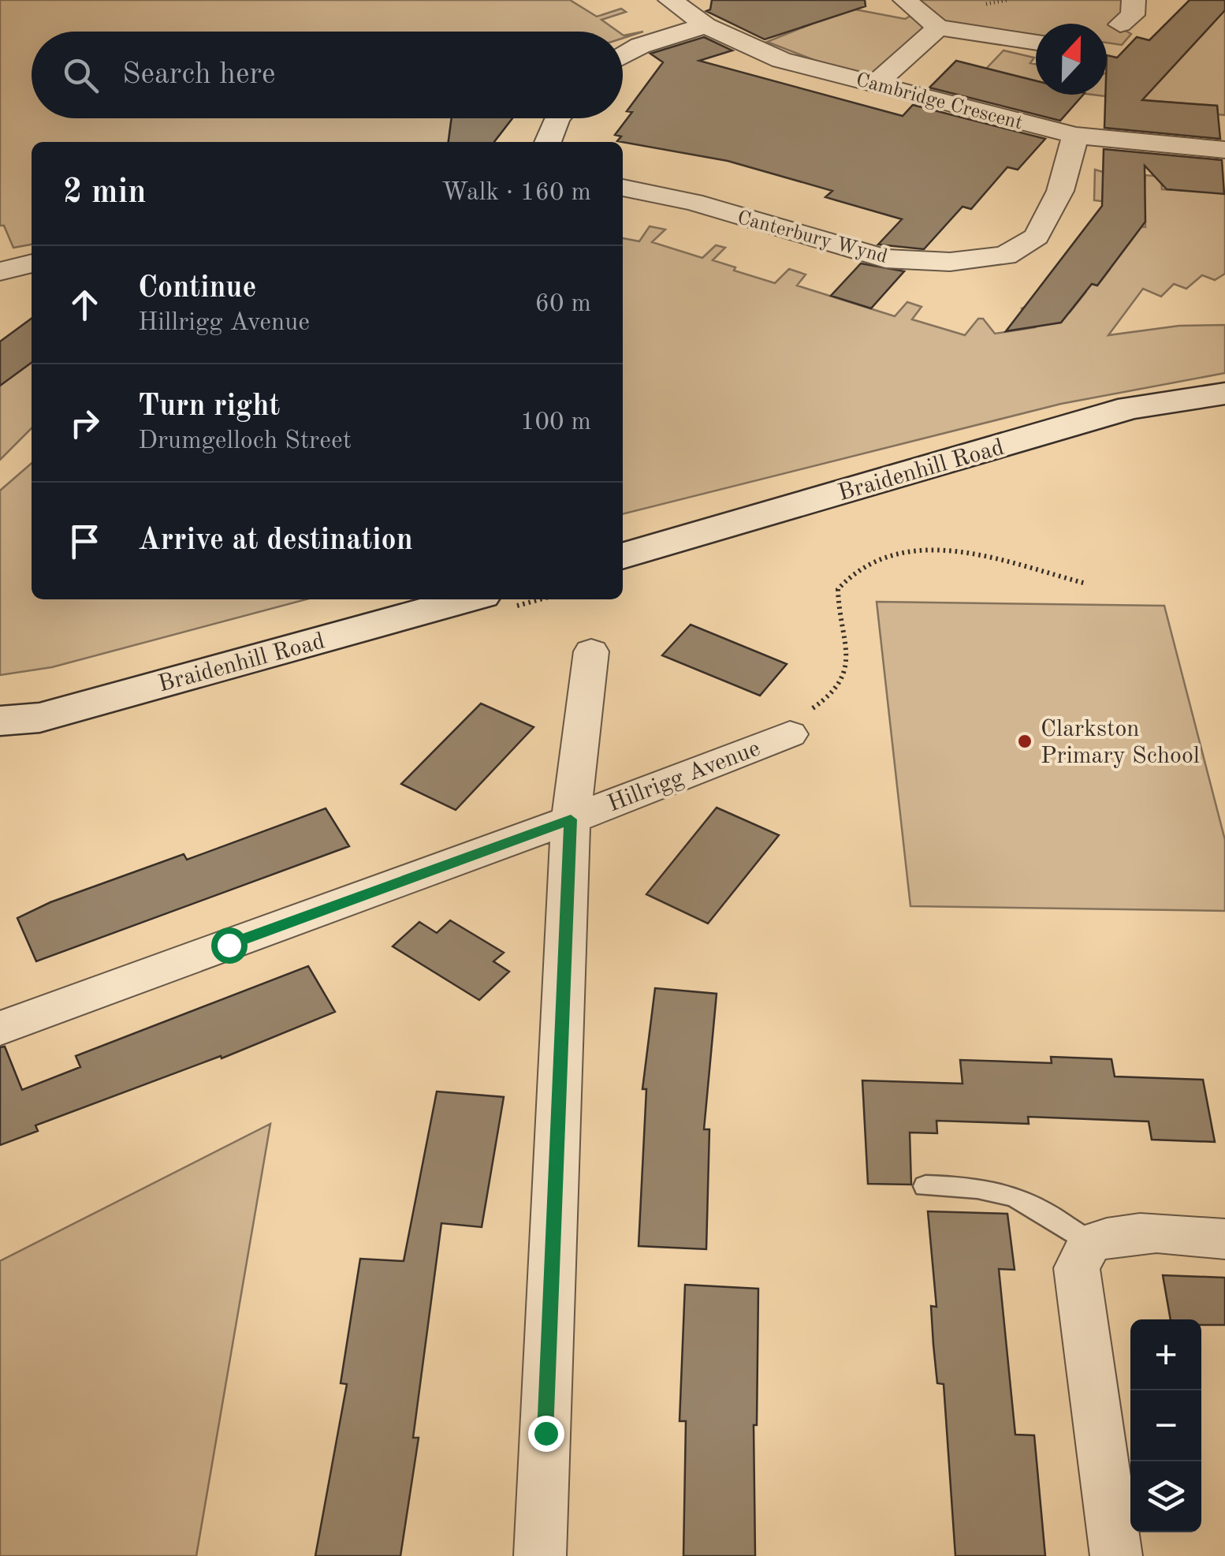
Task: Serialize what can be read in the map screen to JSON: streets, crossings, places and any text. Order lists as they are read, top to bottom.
{
  "streets": {
    "street": [
      "Cambridge Crescent",
      "Canterbury Wynd",
      "Braidenhill Road",
      "Hillrigg Avenue"
    ]
  },
  "crossings": [
    ["Cambridge Crescent", "Canterbury Wynd"]
  ],
  "places": ["Clarkston Primary School"],
  "north": "top",
  "page": {
    "search": "Search here",
    "heading": ["2 min", "Walk · 160 m"],
    "list": [
      ["Continue", "Hillrigg Avenue", "60 m"],
      ["Turn right", "Drumgelloch Street", "100 m"],
      "Arrive at destination"
    ],
    "map_buttons": ["+", "−"]
  }
}
